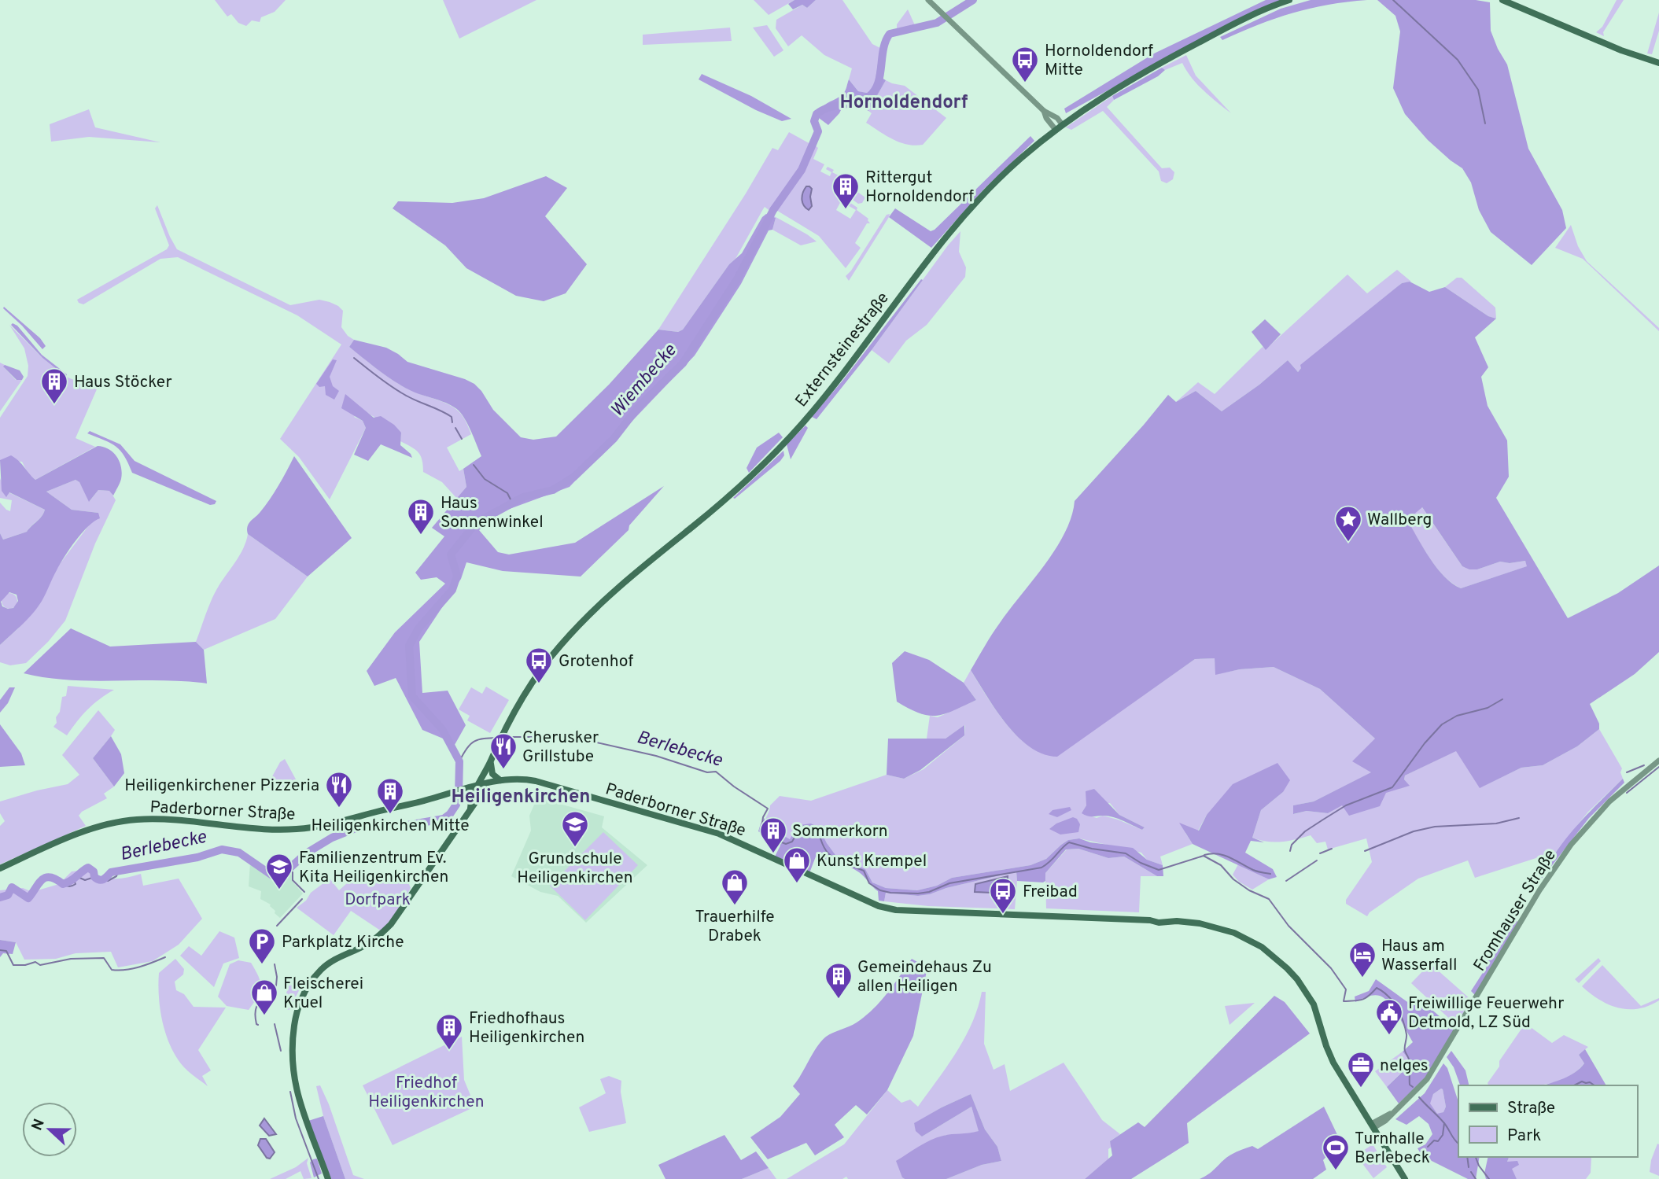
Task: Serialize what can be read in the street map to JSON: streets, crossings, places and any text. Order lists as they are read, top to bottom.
{
  "streets": {
    "main road": ["Externsteinestraße", "Paderborner Straße"],
    "street": ["Fromhauser Straße"]
  },
  "crossings": [
    ["Externsteinestraße", "Paderborner Straße"],
    ["Paderborner Straße", "Fromhauser Straße"]
  ],
  "districts": ["Hornoldendorf", "Heiligenkirchen"],
  "water": ["Wiembecke", "Berlebecke"],
  "parks": ["Dorfpark", "Friedhof Heiligenkirchen"],
  "places": {
    "bus stop": ["Hornoldendorf Mitte", "Grotenhof", "Freibad"],
    "building": [
      "Rittergut Hornoldendorf",
      "Haus Stöcker",
      "Haus Sonnenwinkel",
      "Heiligenkirchen Mitte",
      "Sommerkorn",
      "Gemeindehaus Zu allen Heiligen",
      "Friedhofhaus Heiligenkirchen"
    ],
    "place": ["Wallberg"],
    "restaurant": ["Cherusker Grillstube", "Heiligenkirchener Pizzeria"],
    "school or university": ["Grundschule Heiligenkirchen", "Familienzentrum Ev. Kita Heiligenkirchen"],
    "shop": ["Kunst Krempel", "Trauerhilfe Drabek", "Fleischerei Kruel"],
    "parking": ["Parkplatz Kirche"],
    "hotel": ["Haus am Wasserfall"],
    "public building": ["Freiwillige Feuerwehr Detmold, LZ Süd"],
    "office": ["nelges"],
    "sports": ["Turnhalle Berlebeck"]
  },
  "legend": ["Straße", "Park"],
  "north": "left"
}
